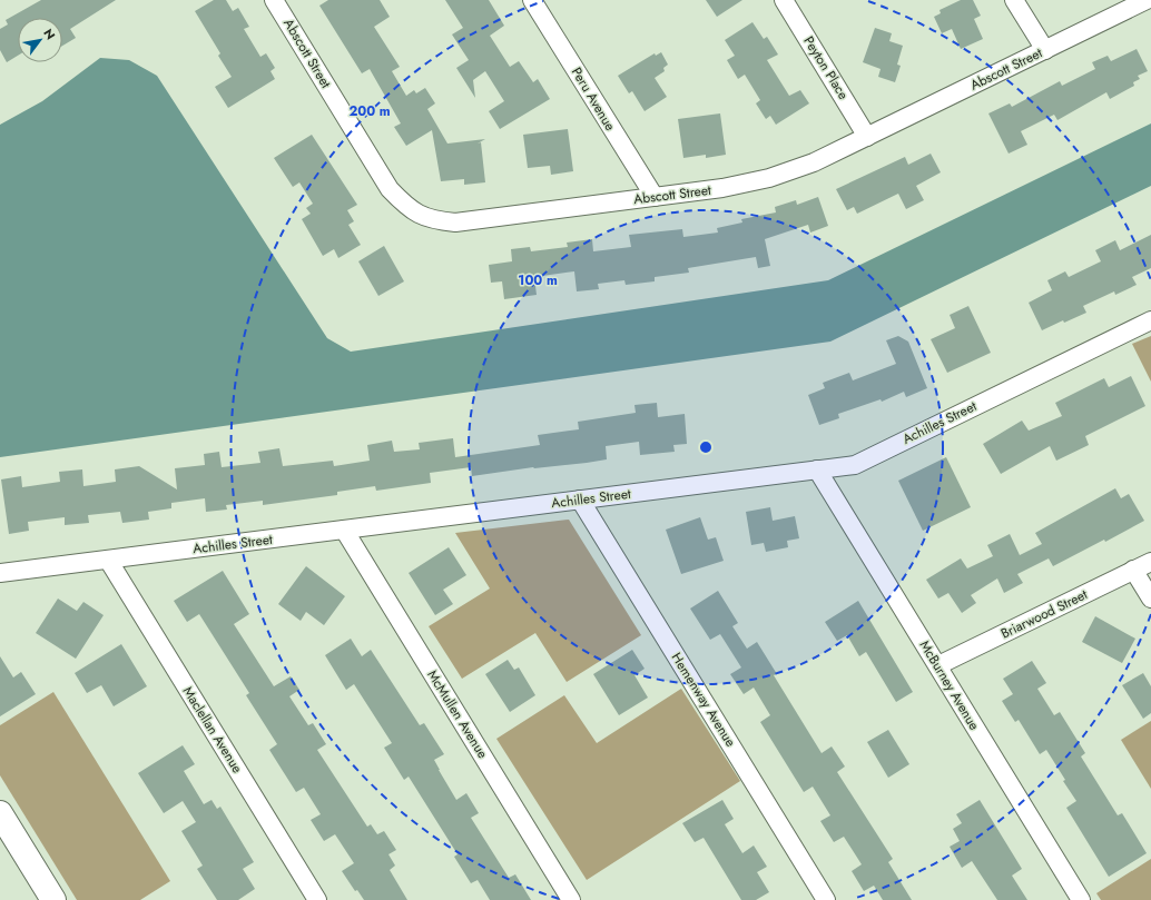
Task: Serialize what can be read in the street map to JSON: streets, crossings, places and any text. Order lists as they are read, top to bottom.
{
  "streets": {
    "street": [
      "Abscott Street",
      "Peyton Place",
      "Peru Avenue",
      "Achilles Street",
      "Briarwood Street",
      "McBurney Avenue",
      "Hemenway Avenue",
      "McMullen Avenue",
      "Maclellan Avenue"
    ]
  },
  "crossings": [
    ["Abscott Street", "Peyton Place"],
    ["Abscott Street", "Peru Avenue"],
    ["Achilles Street", "McBurney Avenue"],
    ["Achilles Street", "Hemenway Avenue"],
    ["Achilles Street", "McMullen Avenue"],
    ["Achilles Street", "Maclellan Avenue"],
    ["Briarwood Street", "McBurney Avenue"]
  ],
  "north": "top right",
  "rings": ["200 m", "100 m"]
}
